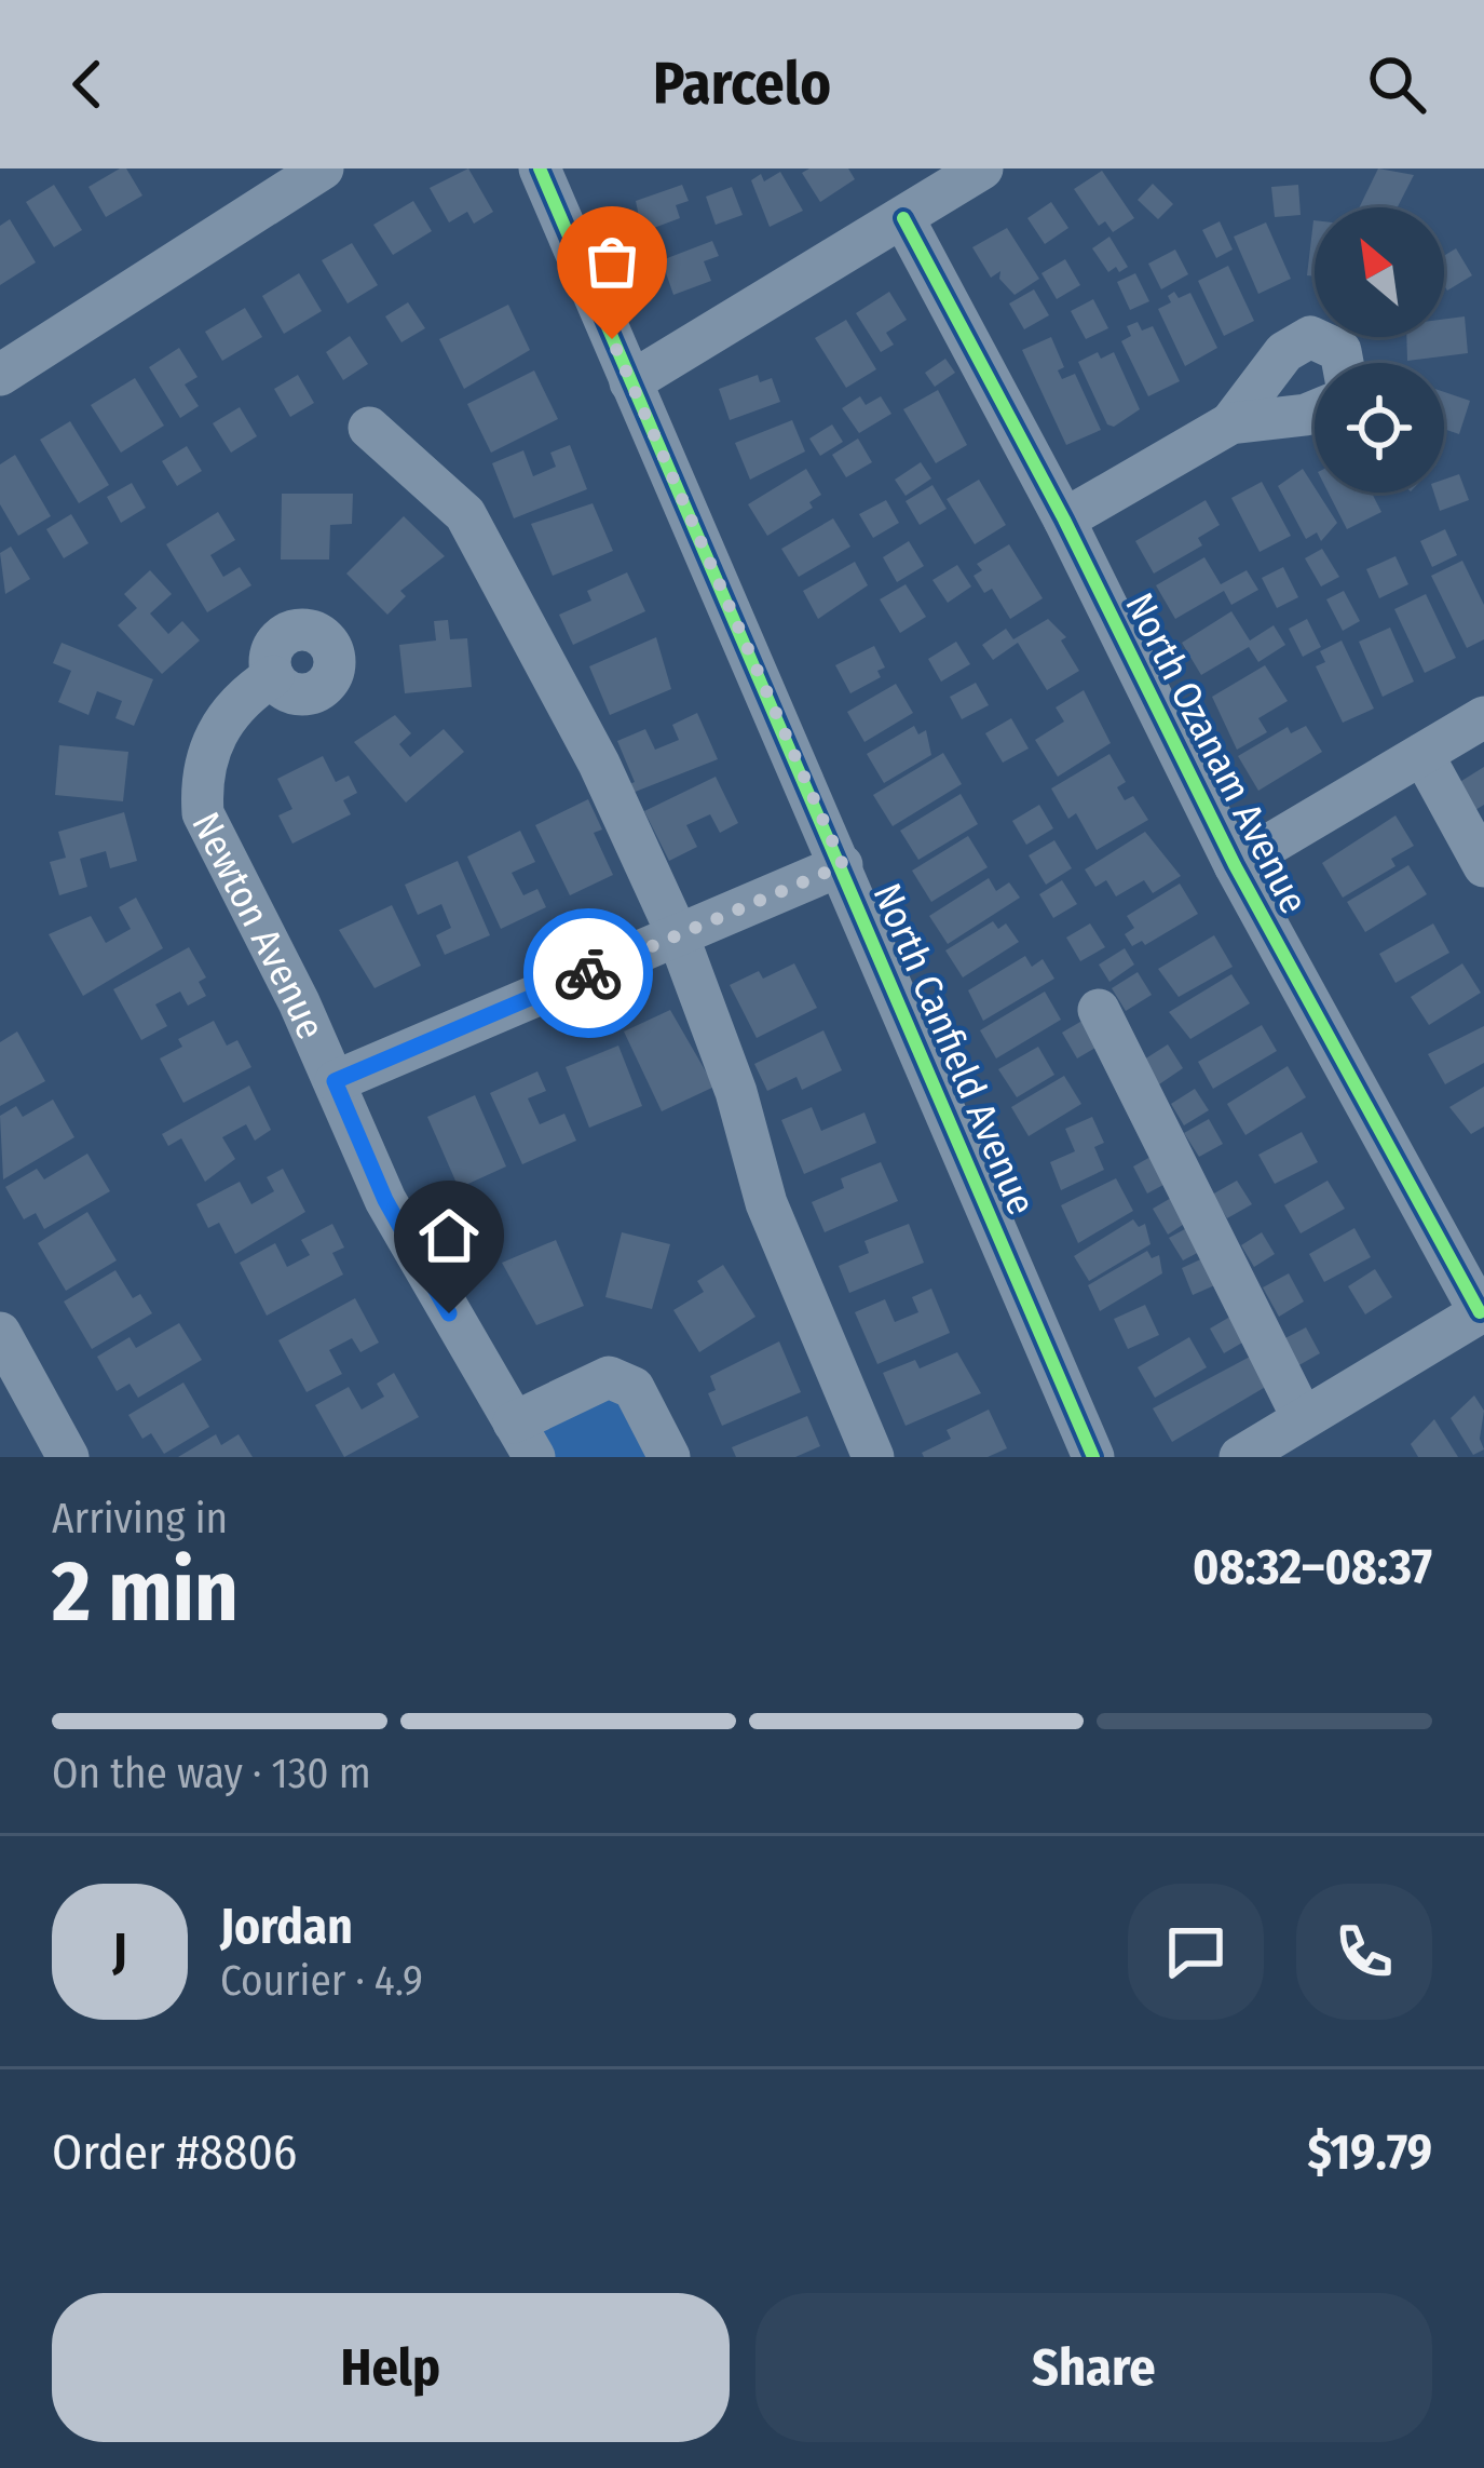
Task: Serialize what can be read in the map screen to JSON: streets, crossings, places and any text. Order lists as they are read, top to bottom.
{
  "streets": {
    "street": ["North Ozanam Avenue", "Newton Avenue", "North Canfield Avenue"]
  },
  "north": "top left",
  "page": {
    "header": "Parcelo",
    "heading": ["2 min", "Arriving in", "08:32–08:37"],
    "panel": [
      "Jordan",
      "Courier · 4.9",
      "Order #8806",
      "$19.79"
    ],
    "bar": "On the way · 130 m",
    "round": "J",
    "buttons": ["Help", "Share"]
  }
}
